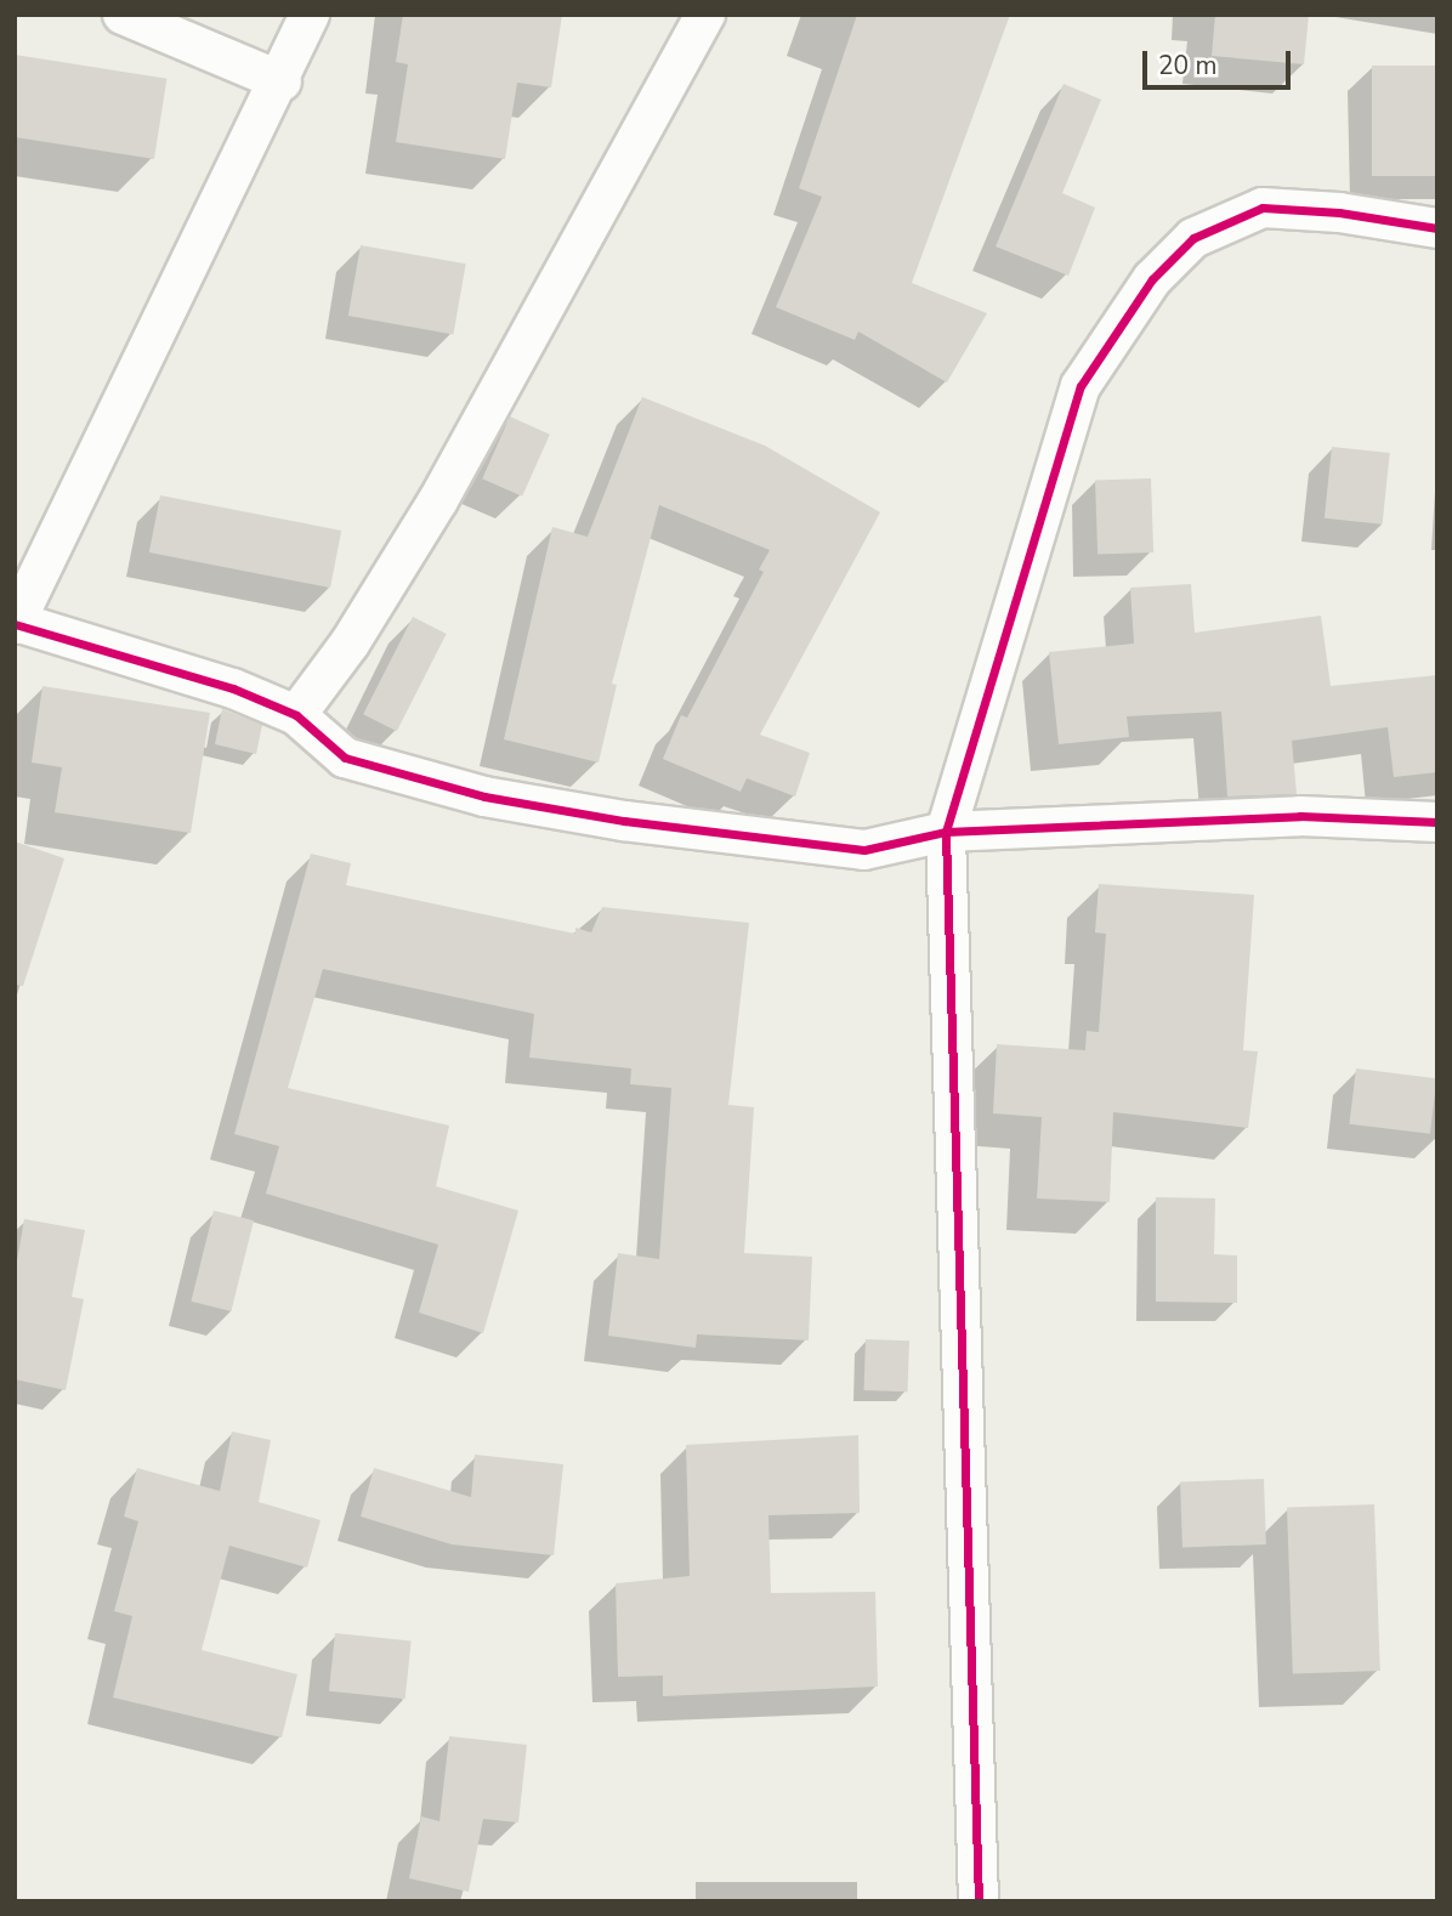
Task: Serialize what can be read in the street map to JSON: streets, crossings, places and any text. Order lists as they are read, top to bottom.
{
  "scale_bar": "20 m"
}
